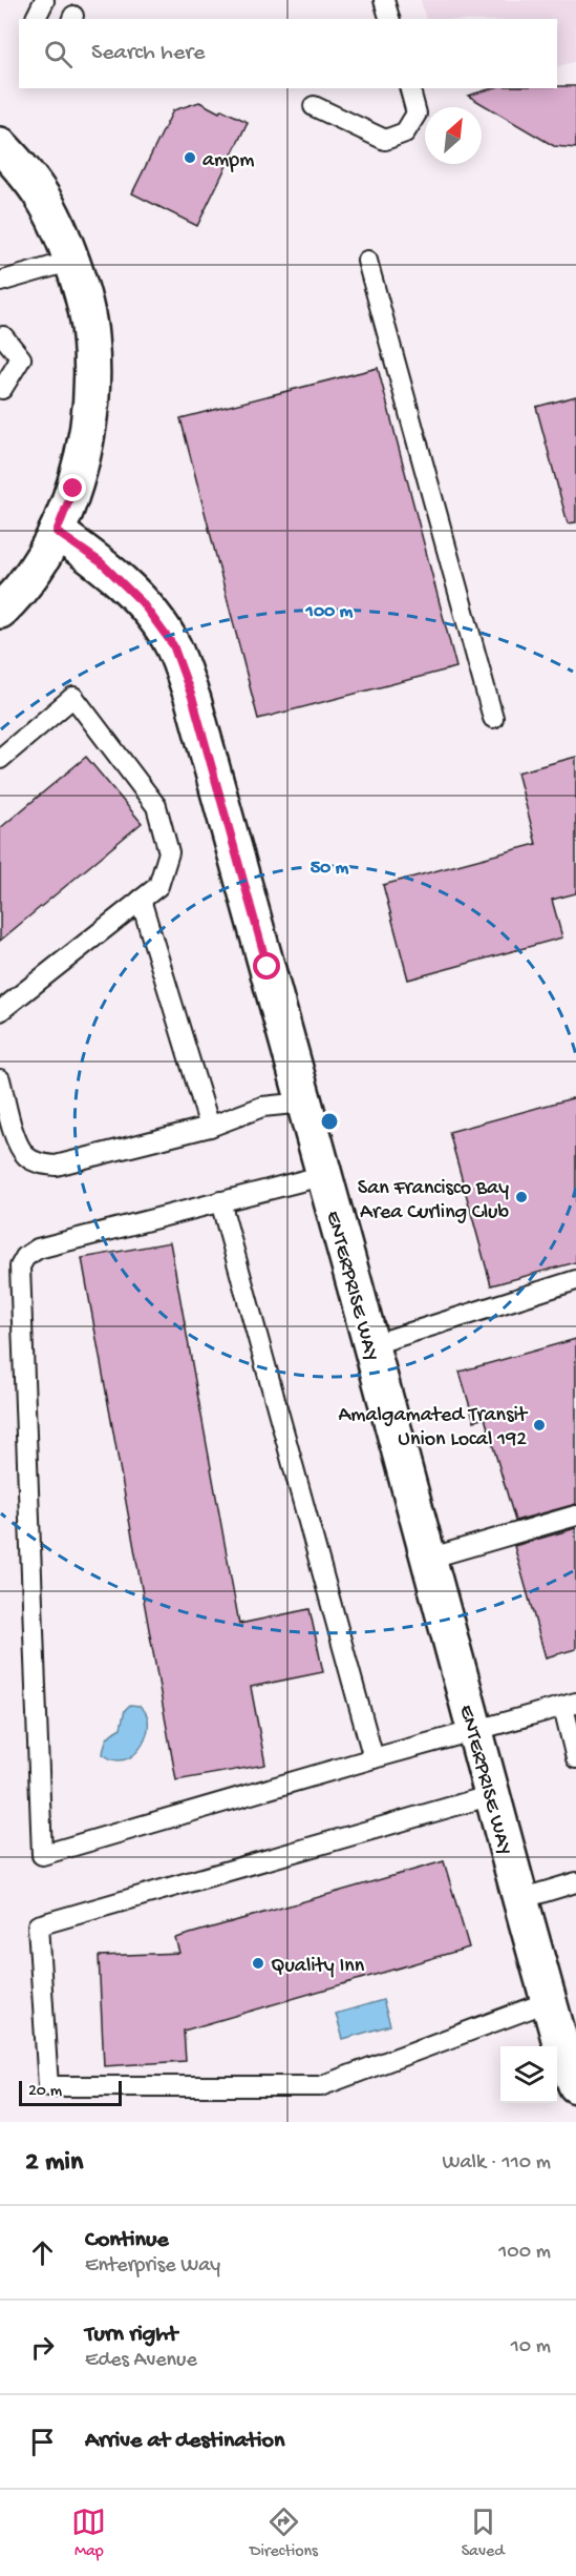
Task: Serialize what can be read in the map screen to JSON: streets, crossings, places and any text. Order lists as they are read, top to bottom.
{
  "streets": {
    "street": ["ENTERPRISE WAY"]
  },
  "places": [
    "ampm",
    "San Francisco Bay Area Curling Club",
    "Amalgamated Transit Union Local 192",
    "Quality Inn"
  ],
  "scale_bar": "20 m",
  "north": "top right",
  "page": {
    "search": "Search here",
    "scale": "20 m",
    "heading": ["2 min", "Walk · 110 m"],
    "list": [
      ["Continue", "Enterprise Way", "100 m"],
      ["Turn right", "Edes Avenue", "10 m"],
      "Arrive at destination"
    ],
    "nav": ["Map", "Directions", "Saved"]
  },
  "rings": ["100 m", "50 m"]
}
